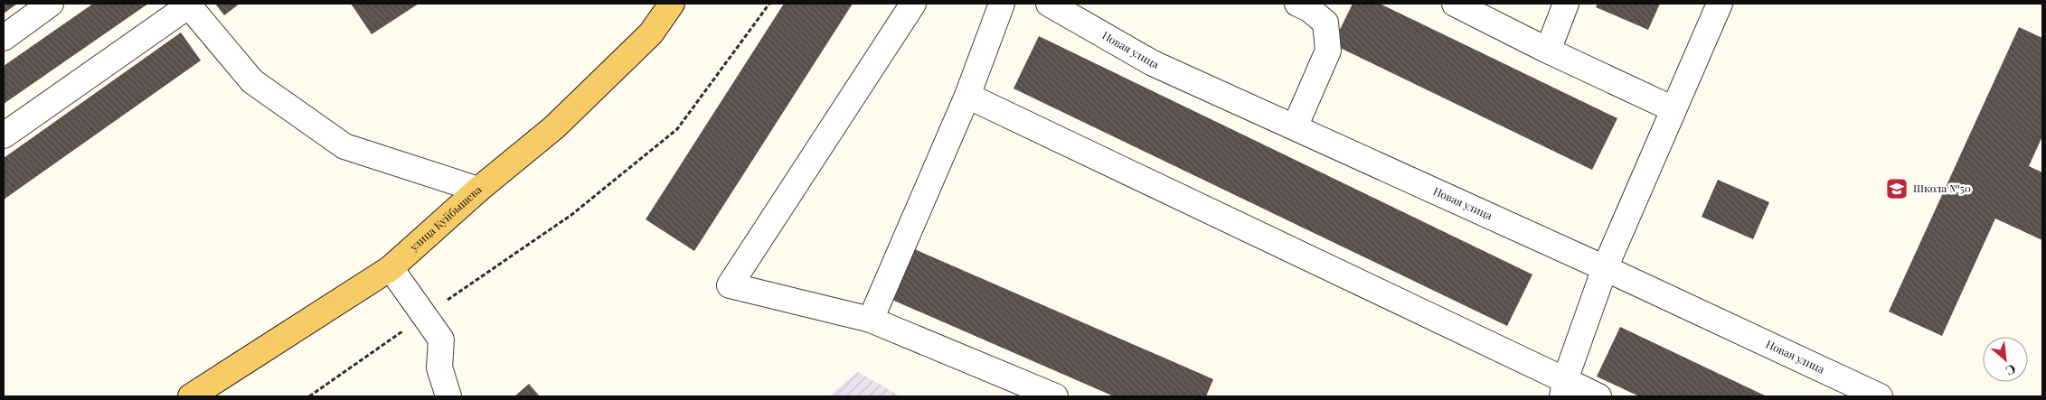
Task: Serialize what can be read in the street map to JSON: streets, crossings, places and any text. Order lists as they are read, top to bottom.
{
  "streets": {
    "main road": ["улица Куйбышева"],
    "street": ["Новая улица"]
  },
  "places": {
    "school or university": ["Школа №50"]
  },
  "north": "bottom right"
}
